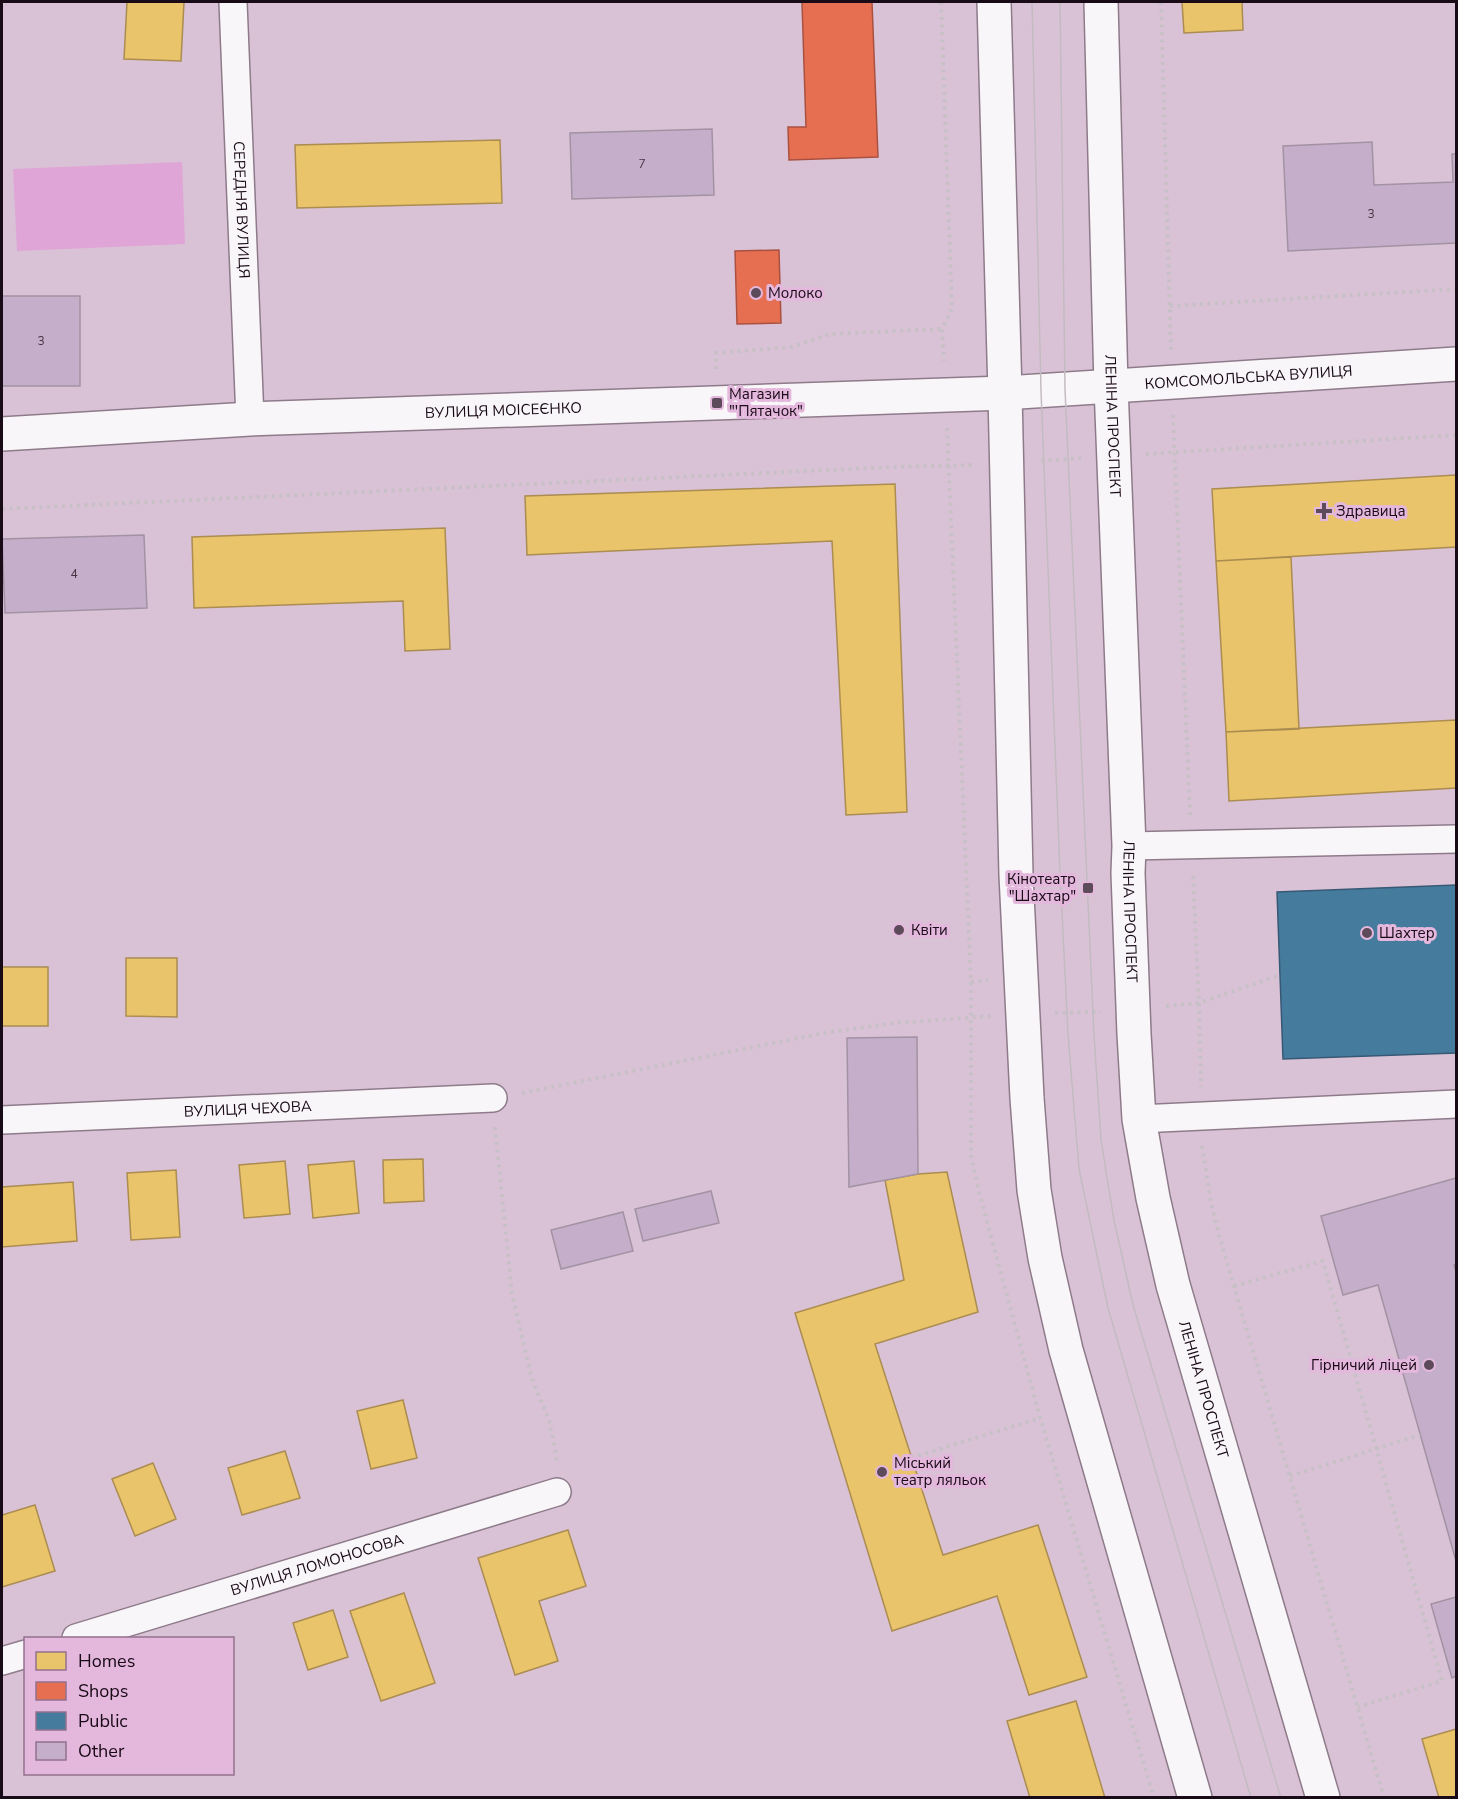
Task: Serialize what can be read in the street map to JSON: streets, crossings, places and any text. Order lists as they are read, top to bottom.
{
  "streets": {
    "main road": ["КОМСОМОЛЬСЬКА ВУЛИЦЯ", "ВУЛИЦЯ МОІСЕЄНКО", "ЛЕНІНА ПРОСПЕКТ"],
    "street": ["СЕРЕДНЯ ВУЛИЦЯ", "ВУЛИЦЯ ЧЕХОВА", "ВУЛИЦЯ ЛОМОНОСОВА"]
  },
  "crossings": [
    ["СЕРЕДНЯ ВУЛИЦЯ", "ВУЛИЦЯ МОІСЕЄНКО"],
    ["КОМСОМОЛЬСЬКА ВУЛИЦЯ", "ВУЛИЦЯ МОІСЕЄНКО"],
    ["КОМСОМОЛЬСЬКА ВУЛИЦЯ", "ЛЕНІНА ПРОСПЕКТ"]
  ],
  "places": {
    "other": [
      "Молоко",
      "Квіти",
      "Шахтер",
      "Гірничий ліцей",
      "Міський театр ляльок"
    ],
    "transit": ["Магазин \"'Пятачок\"", "Кінотеатр \"Шахтар\""],
    "health": ["Здравица"]
  },
  "house_numbers": [
    "7",
    "3",
    "3",
    "4"
  ],
  "legend": [
    "Homes",
    "Shops",
    "Public",
    "Other"
  ]
}
